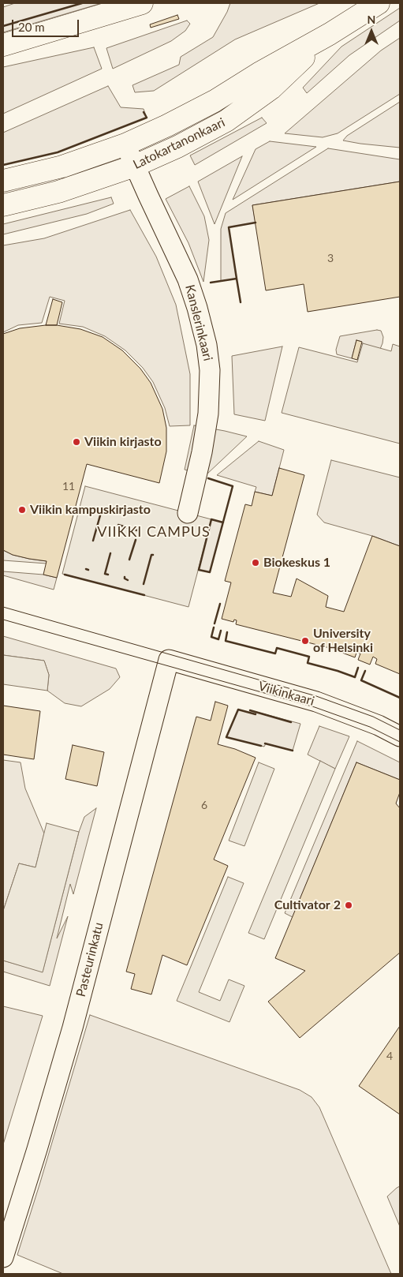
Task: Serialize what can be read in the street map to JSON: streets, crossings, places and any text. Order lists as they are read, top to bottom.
{
  "streets": {
    "main road": ["Latokartanonkaari"],
    "street": ["Kanslerinkaari", "Viikinkaari", "Pasteurinkatu"]
  },
  "crossings": [
    ["Latokartanonkaari", "Kanslerinkaari"],
    ["Viikinkaari", "Pasteurinkatu"]
  ],
  "districts": ["VIIKKI CAMPUS"],
  "places": [
    "Viikin kirjasto",
    "Viikin kampuskirjasto",
    "Biokeskus 1",
    "University of Helsinki",
    "Cultivator 2"
  ],
  "house_numbers": [
    "3",
    "11",
    "6",
    "4"
  ],
  "scale_bar": "20 m",
  "north": "top"
}
